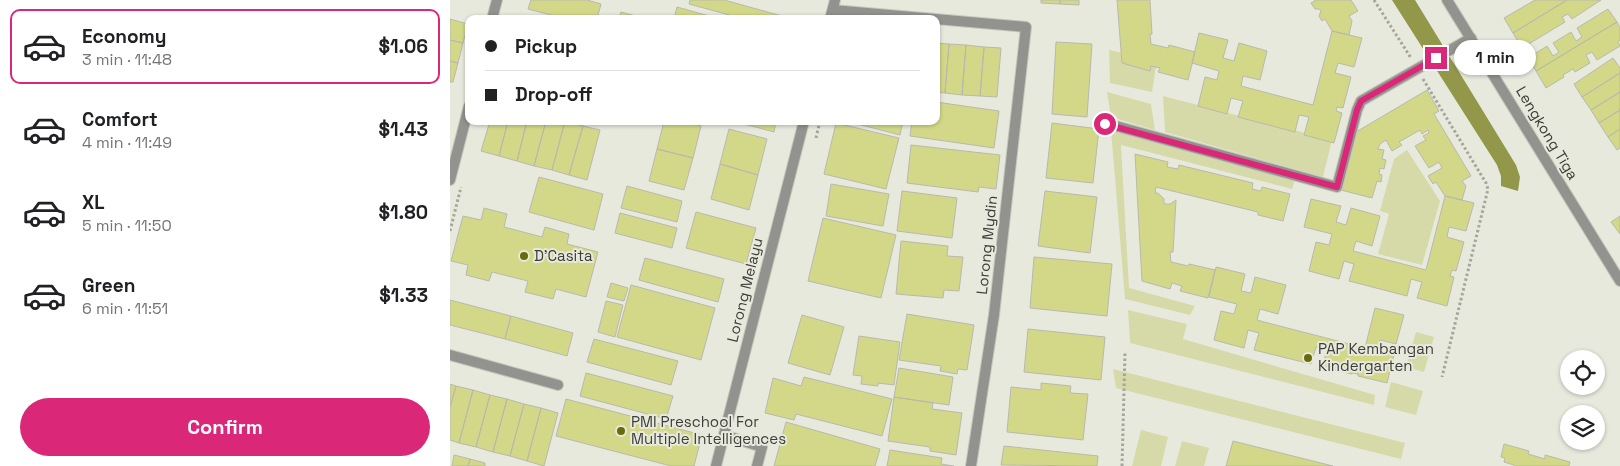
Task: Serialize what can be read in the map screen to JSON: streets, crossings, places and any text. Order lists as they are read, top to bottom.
{
  "streets": {
    "street": ["Lengkong Tiga", "Lorong Mydin", "Lorong Melayu"]
  },
  "places": ["D'Casita", "PAP Kembangan Kindergarten", "PMI Preschool For Multiple Intelligences"],
  "page": {
    "list": [
      {
        "name": "Economy",
        "note": "3 min · 11:48",
        "value": "$1.06"
      },
      {
        "name": "Comfort",
        "note": "4 min · 11:49",
        "value": "$1.43"
      },
      {
        "name": "XL",
        "note": "5 min · 11:50",
        "value": "$1.80"
      },
      {
        "name": "Green",
        "note": "6 min · 11:51",
        "value": "$1.33"
      }
    ],
    "banner": ["Pickup", "Drop-off"],
    "bubble": "1 min",
    "buttons": "Confirm"
  }
}
